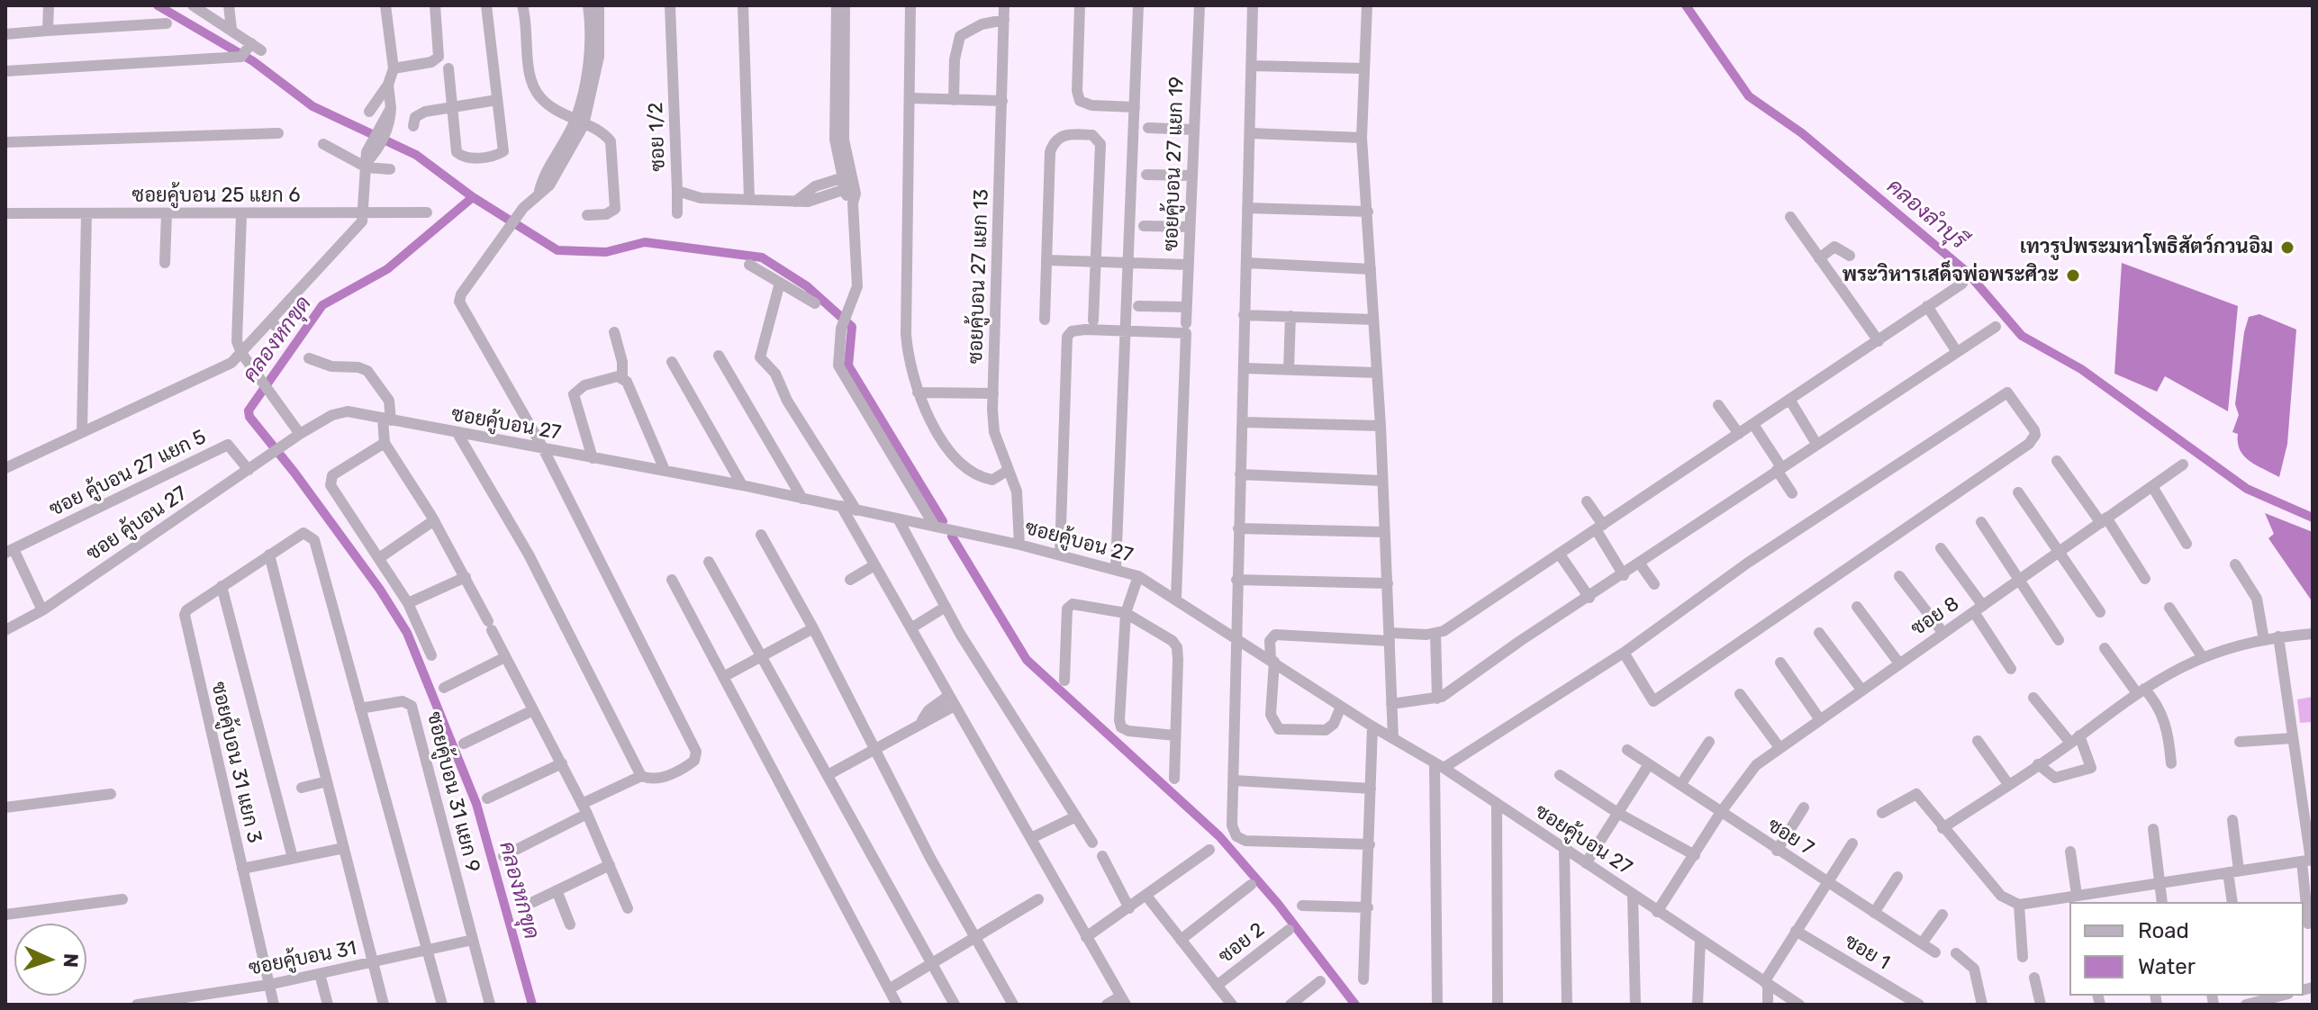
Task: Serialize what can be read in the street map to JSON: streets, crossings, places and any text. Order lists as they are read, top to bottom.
{
  "streets": {
    "street": [
      "ซอย 1/2",
      "ซอยคู้บอน 27 แยก 19",
      "ซอยคู้บอน 25 แยก 6",
      "ซอยคู้บอน 27 แยก 13",
      "ซอยคู้บอน 27",
      "ซอย คู้บอน 27 แยก 5",
      "ซอย คู้บอน 27",
      "ซอย 8",
      "ซอยคู้บอน 31 แยก 3",
      "ซอยคู้บอน 31 แยก 9",
      "ซอย 7",
      "ซอย 2",
      "ซอย 1",
      "ซอยคู้บอน 31"
    ]
  },
  "crossings": [
    ["ซอยคู้บอน 27 แยก 19", "ซอยคู้บอน 27"],
    ["ซอยคู้บอน 27 แยก 13", "ซอยคู้บอน 27"],
    ["ซอยคู้บอน 27", "ซอย คู้บอน 27"],
    ["ซอยคู้บอน 27", "ซอย 8"],
    ["ซอย คู้บอน 27 แยก 5", "ซอย คู้บอน 27"],
    ["ซอย 8", "ซอย 7"],
    ["ซอยคู้บอน 31 แยก 3", "ซอยคู้บอน 31 แยก 9"],
    ["ซอยคู้บอน 31 แยก 3", "ซอยคู้บอน 31"],
    ["ซอยคู้บอน 31 แยก 9", "ซอยคู้บอน 31"]
  ],
  "water": ["คลองลำบุรี", "คลองหกขุด"],
  "places": ["เทวรูปพระมหาโพธิสัตว์กวนอิม", "พระวิหารเสด็จพ่อพระศิวะ"],
  "legend": ["Road", "Water"],
  "north": "right"
}
